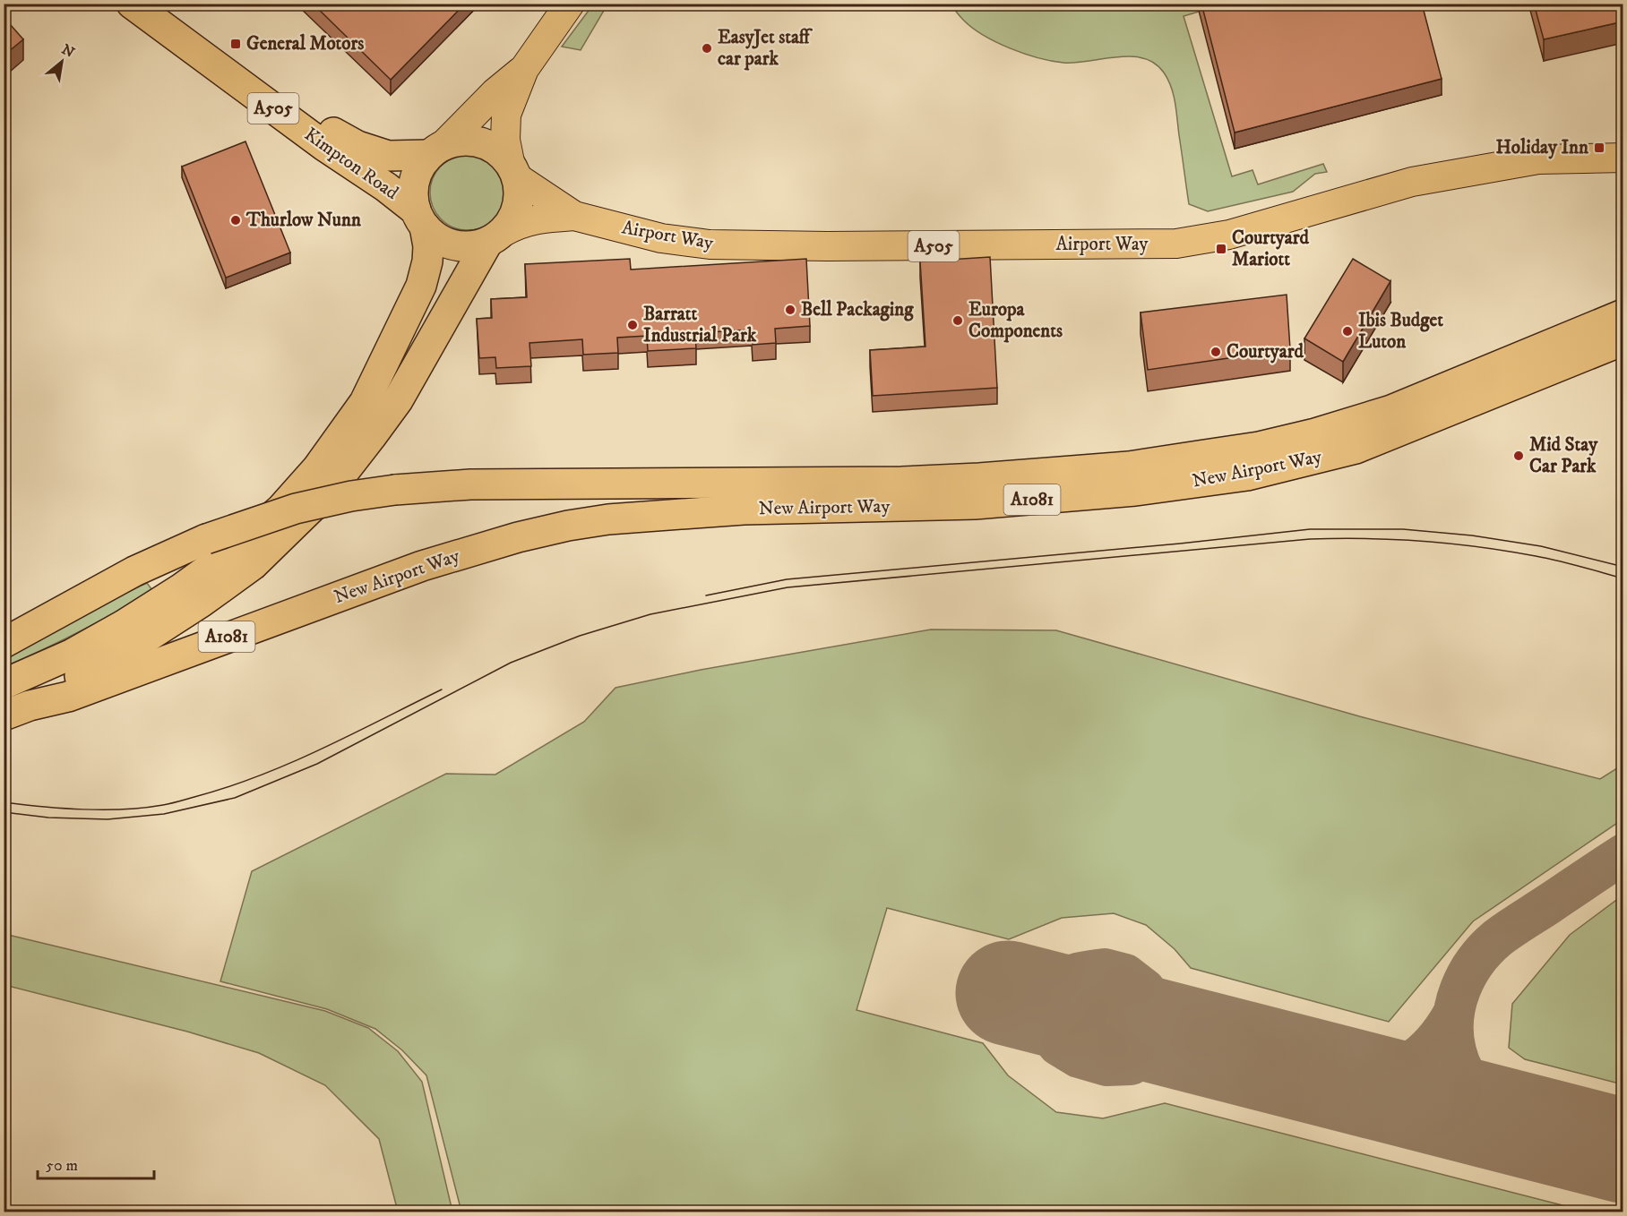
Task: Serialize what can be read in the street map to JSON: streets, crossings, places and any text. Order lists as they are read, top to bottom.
{
  "streets": {
    "highway": [
      "A505",
      "Kimpton Road",
      "New Airport Way",
      "A1081"
    ],
    "main road": ["Airport Way"]
  },
  "crossings": [
    ["Kimpton Road", "Airport Way"],
    ["Kimpton Road", "New Airport Way"],
    ["Airport Way", "New Airport Way"]
  ],
  "places": {
    "transit": ["General Motors", "Holiday Inn", "Courtyard Mariott"],
    "other": [
      "EasyJet staff car park",
      "Thurlow Nunn",
      "Bell Packaging",
      "Europa Components",
      "Barratt Industrial Park",
      "Ibis Budget Luton",
      "Courtyard",
      "Mid Stay Car Park"
    ]
  },
  "scale_bar": "50 m",
  "north": "top right"
}
